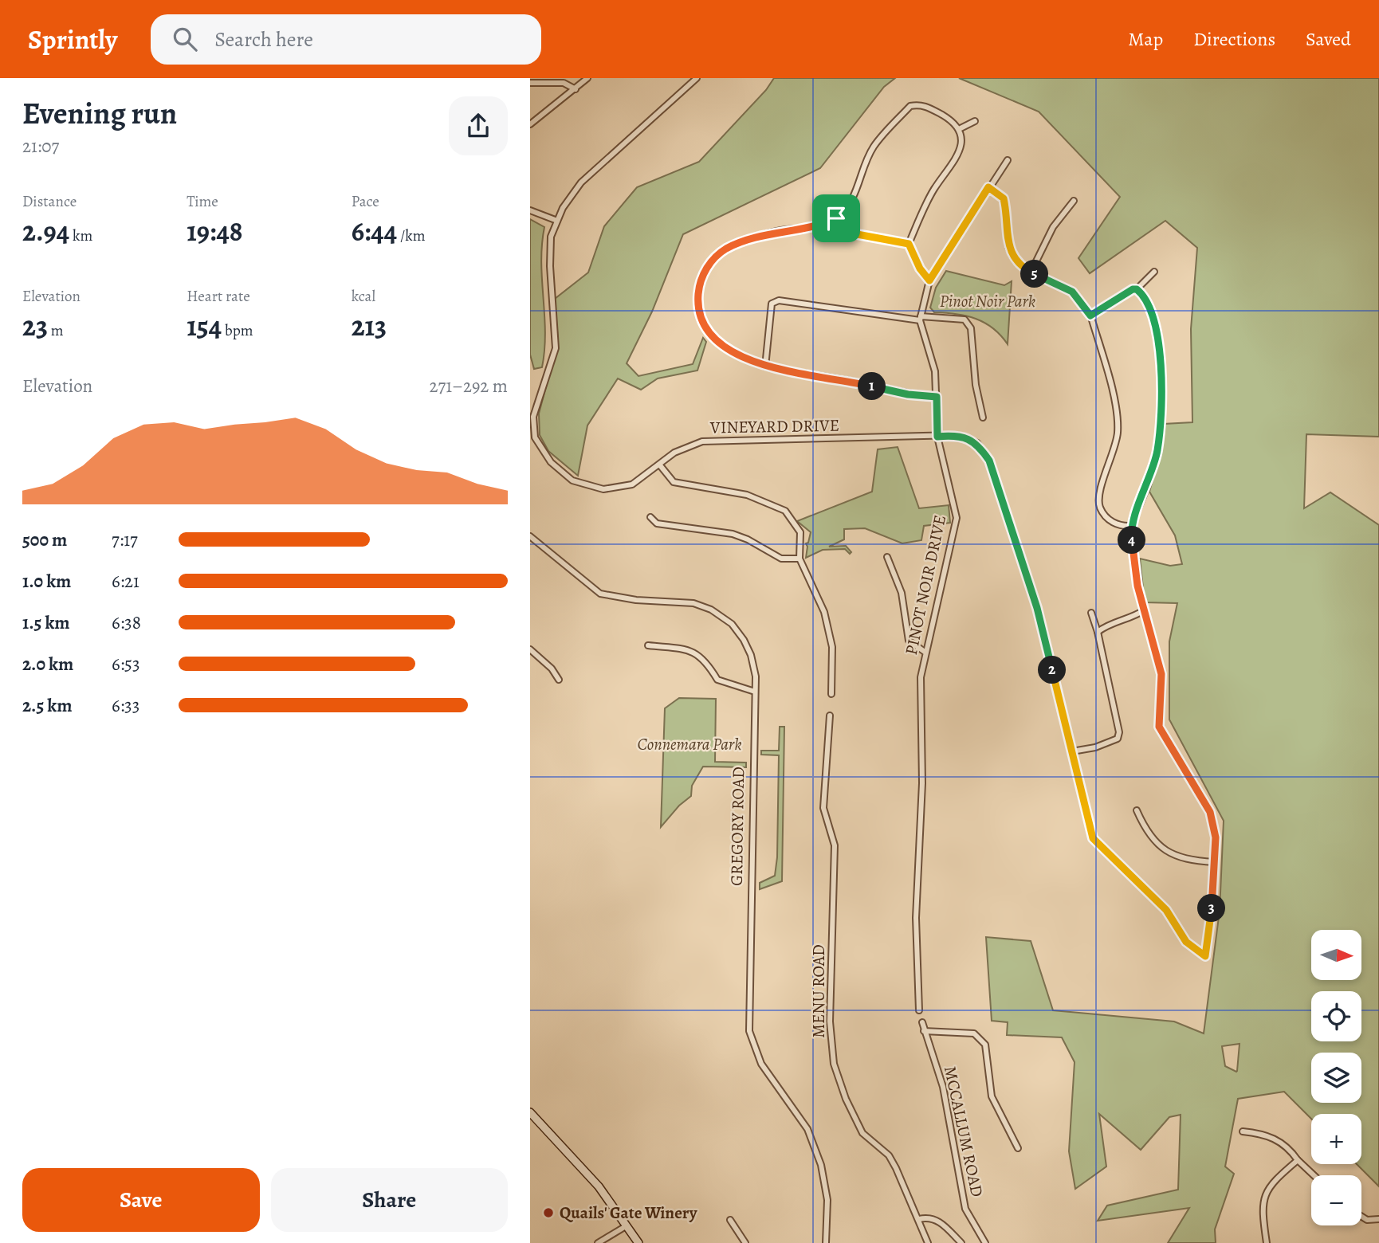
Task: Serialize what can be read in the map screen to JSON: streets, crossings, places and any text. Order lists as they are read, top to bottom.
{
  "streets": {
    "street": [
      "VINEYARD DRIVE",
      "PINOT NOIR DRIVE",
      "GREGORY ROAD",
      "MENU ROAD",
      "MCCALLUM ROAD"
    ]
  },
  "crossings": [
    ["VINEYARD DRIVE", "PINOT NOIR DRIVE"]
  ],
  "parks": ["Pinot Noir Park", "Connemara Park"],
  "places": ["Quails' Gate Winery"],
  "north": "right",
  "page": {
    "header": "Sprintly",
    "search": "Search here",
    "nav": ["Map", "Directions", "Saved"],
    "heading": ["Evening run", "21:07"],
    "stats": [
      ["Distance", "2.94 km"],
      ["Time", "19:48"],
      ["Pace", "6:44 /km"],
      ["Elevation", "23 m"],
      ["Heart rate", "154 bpm"],
      ["kcal", "213"]
    ],
    "pins": [
      "5",
      "1",
      "4",
      "2",
      "3"
    ],
    "chart": ["Elevation", "271–292 m"],
    "list": [
      {
        "name": "500 m",
        "note": "7:17"
      },
      {
        "name": "1.0 km",
        "note": "6:21"
      },
      {
        "name": "1.5 km",
        "note": "6:38"
      },
      {
        "name": "2.0 km",
        "note": "6:53"
      },
      {
        "name": "2.5 km",
        "note": "6:33"
      }
    ],
    "map_buttons": ["+", "−"],
    "buttons": ["Save", "Share"]
  }
}
